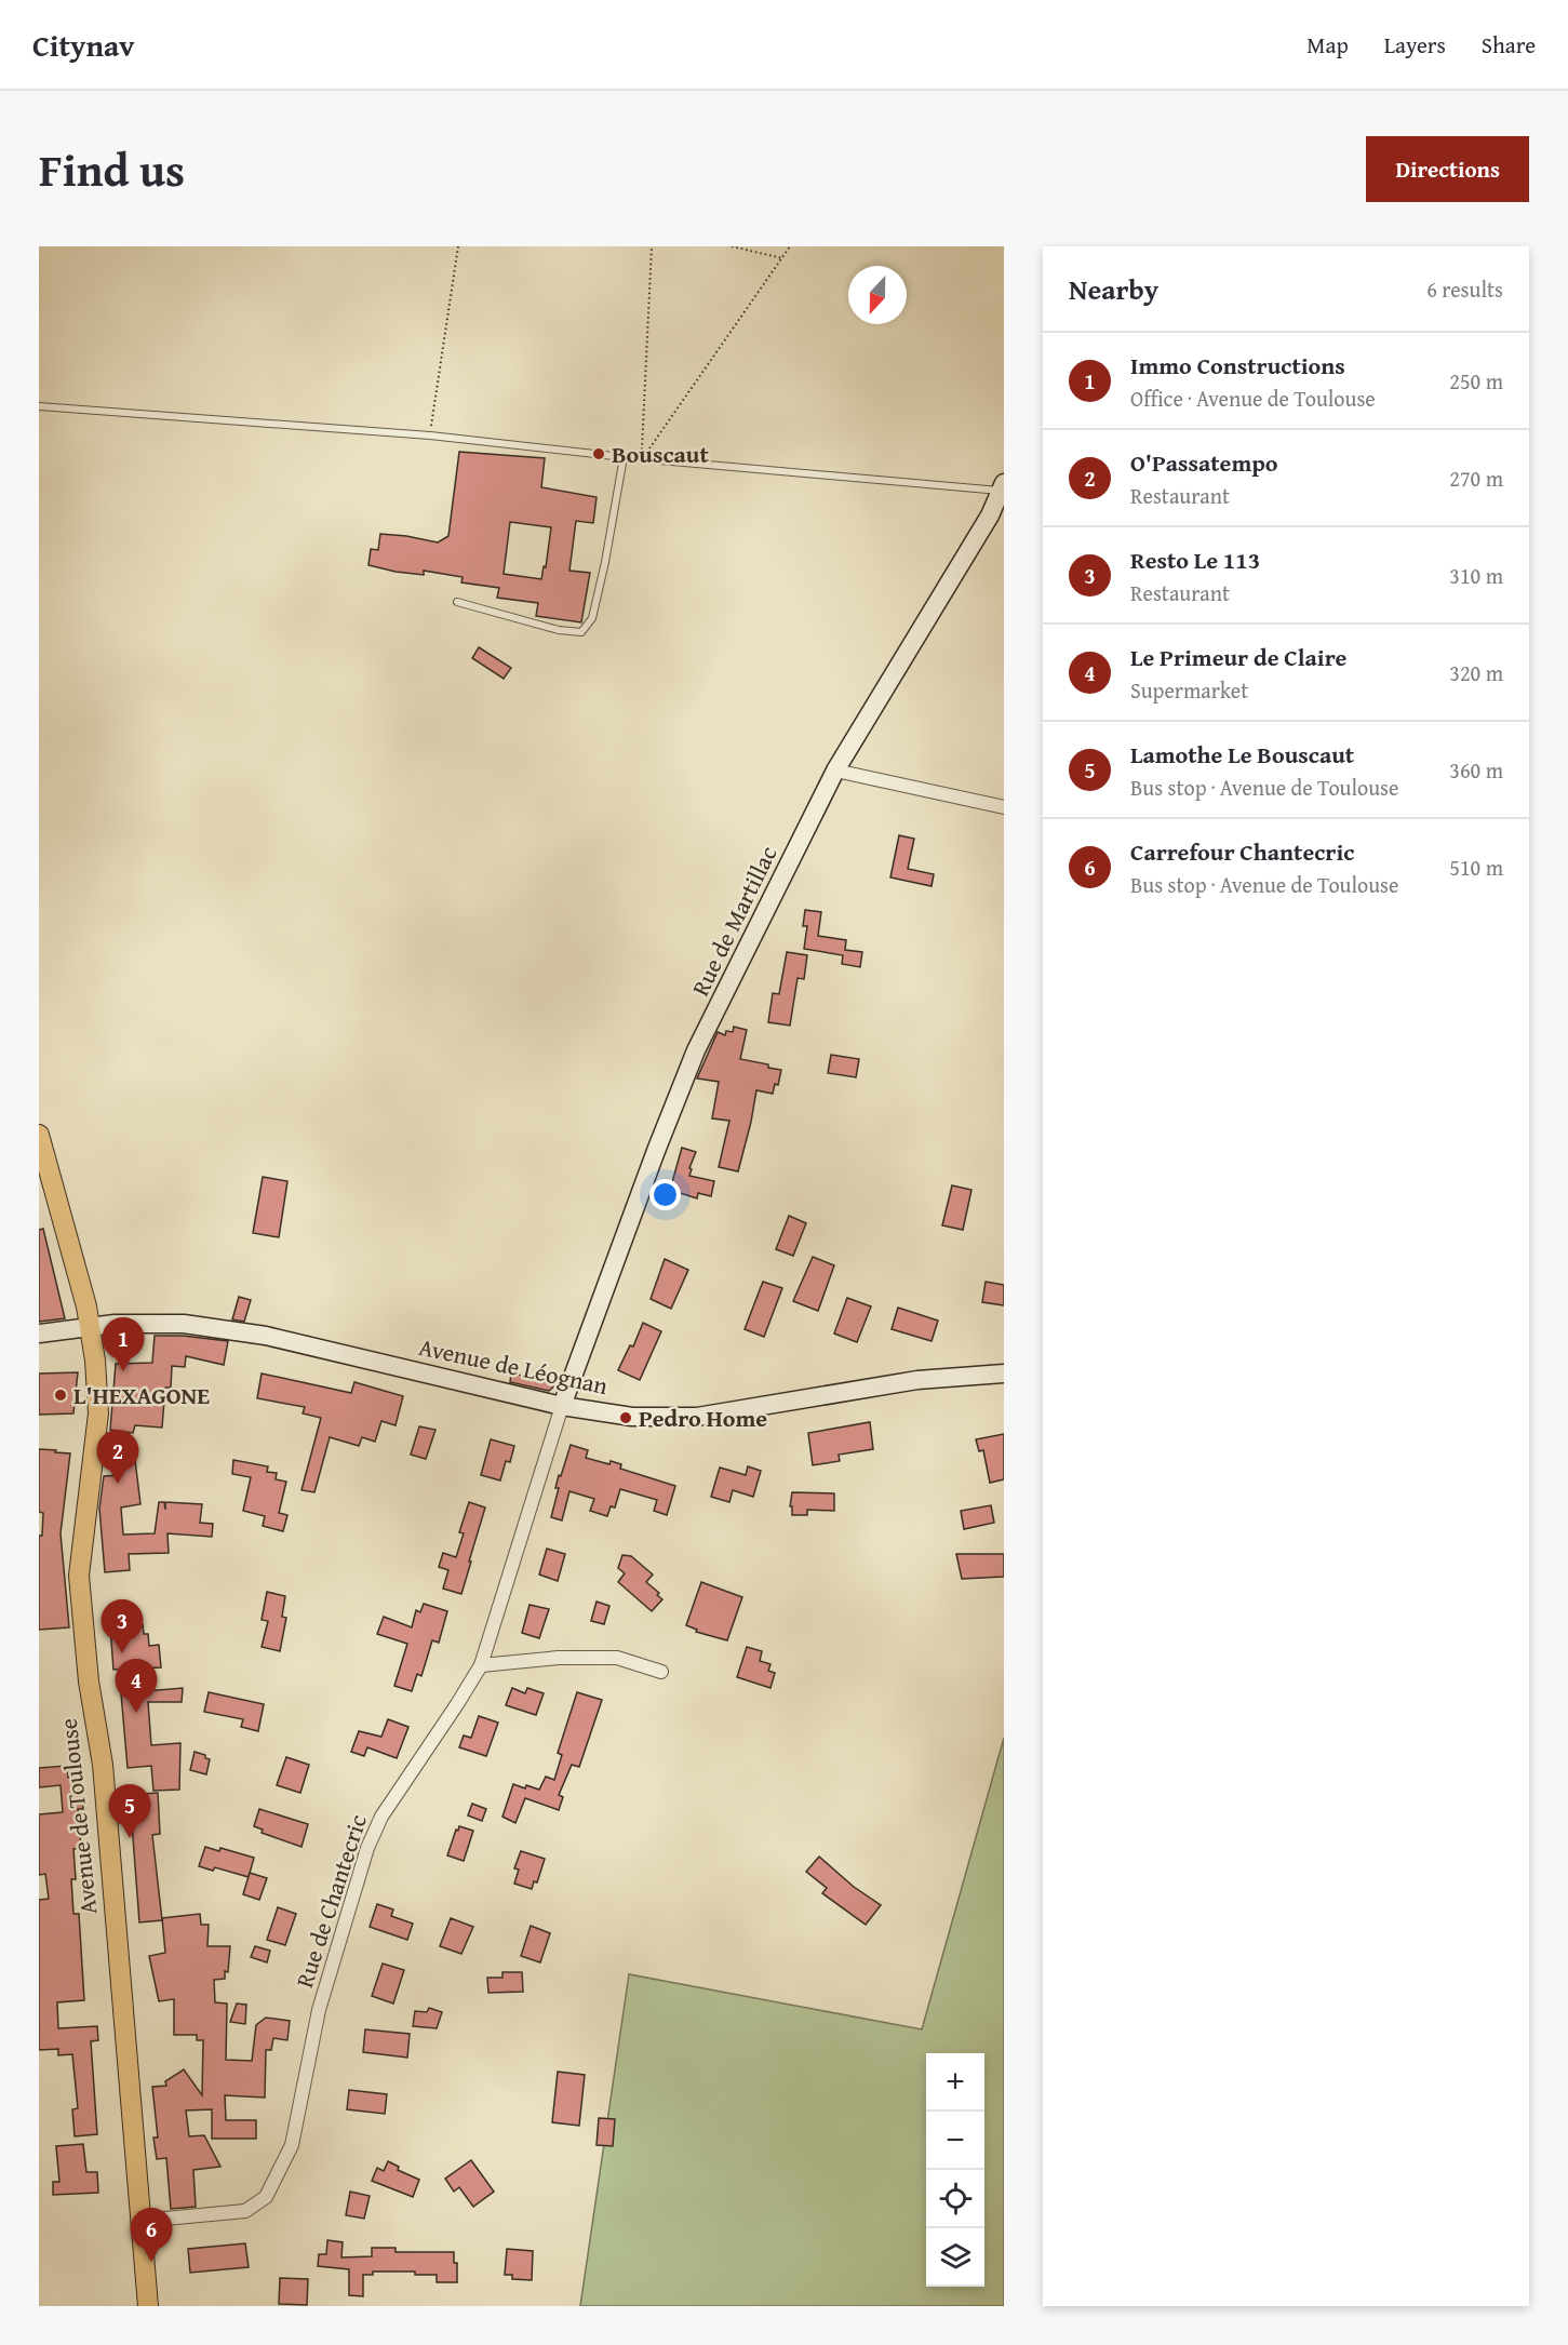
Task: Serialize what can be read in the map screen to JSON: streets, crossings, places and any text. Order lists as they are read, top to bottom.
{
  "streets": {
    "main road": ["Avenue de Toulouse"],
    "street": ["Rue de Martillac", "Avenue de Léognan", "Rue de Chantecric"]
  },
  "crossings": [
    ["Rue de Martillac", "Avenue de Léognan"],
    ["Rue de Martillac", "Rue de Chantecric"],
    ["Avenue de Léognan", "Avenue de Toulouse"],
    ["Avenue de Léognan", "Rue de Chantecric"],
    ["Avenue de Toulouse", "Rue de Chantecric"]
  ],
  "places": ["Bouscaut", "L'HEXAGONE", "Pedro Home"],
  "north": "bottom",
  "page": {
    "header": "Citynav",
    "nav": ["Map", "Layers", "Share"],
    "title": "Find us",
    "buttons": "Directions",
    "heading": ["Nearby", "6 results"],
    "list": [
      {
        "mark": "1",
        "name": "Immo Constructions",
        "note": "Office · Avenue de Toulouse",
        "value": "250 m"
      },
      {
        "mark": "2",
        "name": "O'Passatempo",
        "note": "Restaurant",
        "value": "270 m"
      },
      {
        "mark": "3",
        "name": "Resto Le 113",
        "note": "Restaurant",
        "value": "310 m"
      },
      {
        "mark": "4",
        "name": "Le Primeur de Claire",
        "note": "Supermarket",
        "value": "320 m"
      },
      {
        "mark": "5",
        "name": "Lamothe Le Bouscaut",
        "note": "Bus stop · Avenue de Toulouse",
        "value": "360 m"
      },
      {
        "mark": "6",
        "name": "Carrefour Chantecric",
        "note": "Bus stop · Avenue de Toulouse",
        "value": "510 m"
      }
    ],
    "pins": [
      "1",
      "2",
      "3",
      "4",
      "5",
      "6"
    ],
    "map_buttons": ["+", "−"]
  }
}
